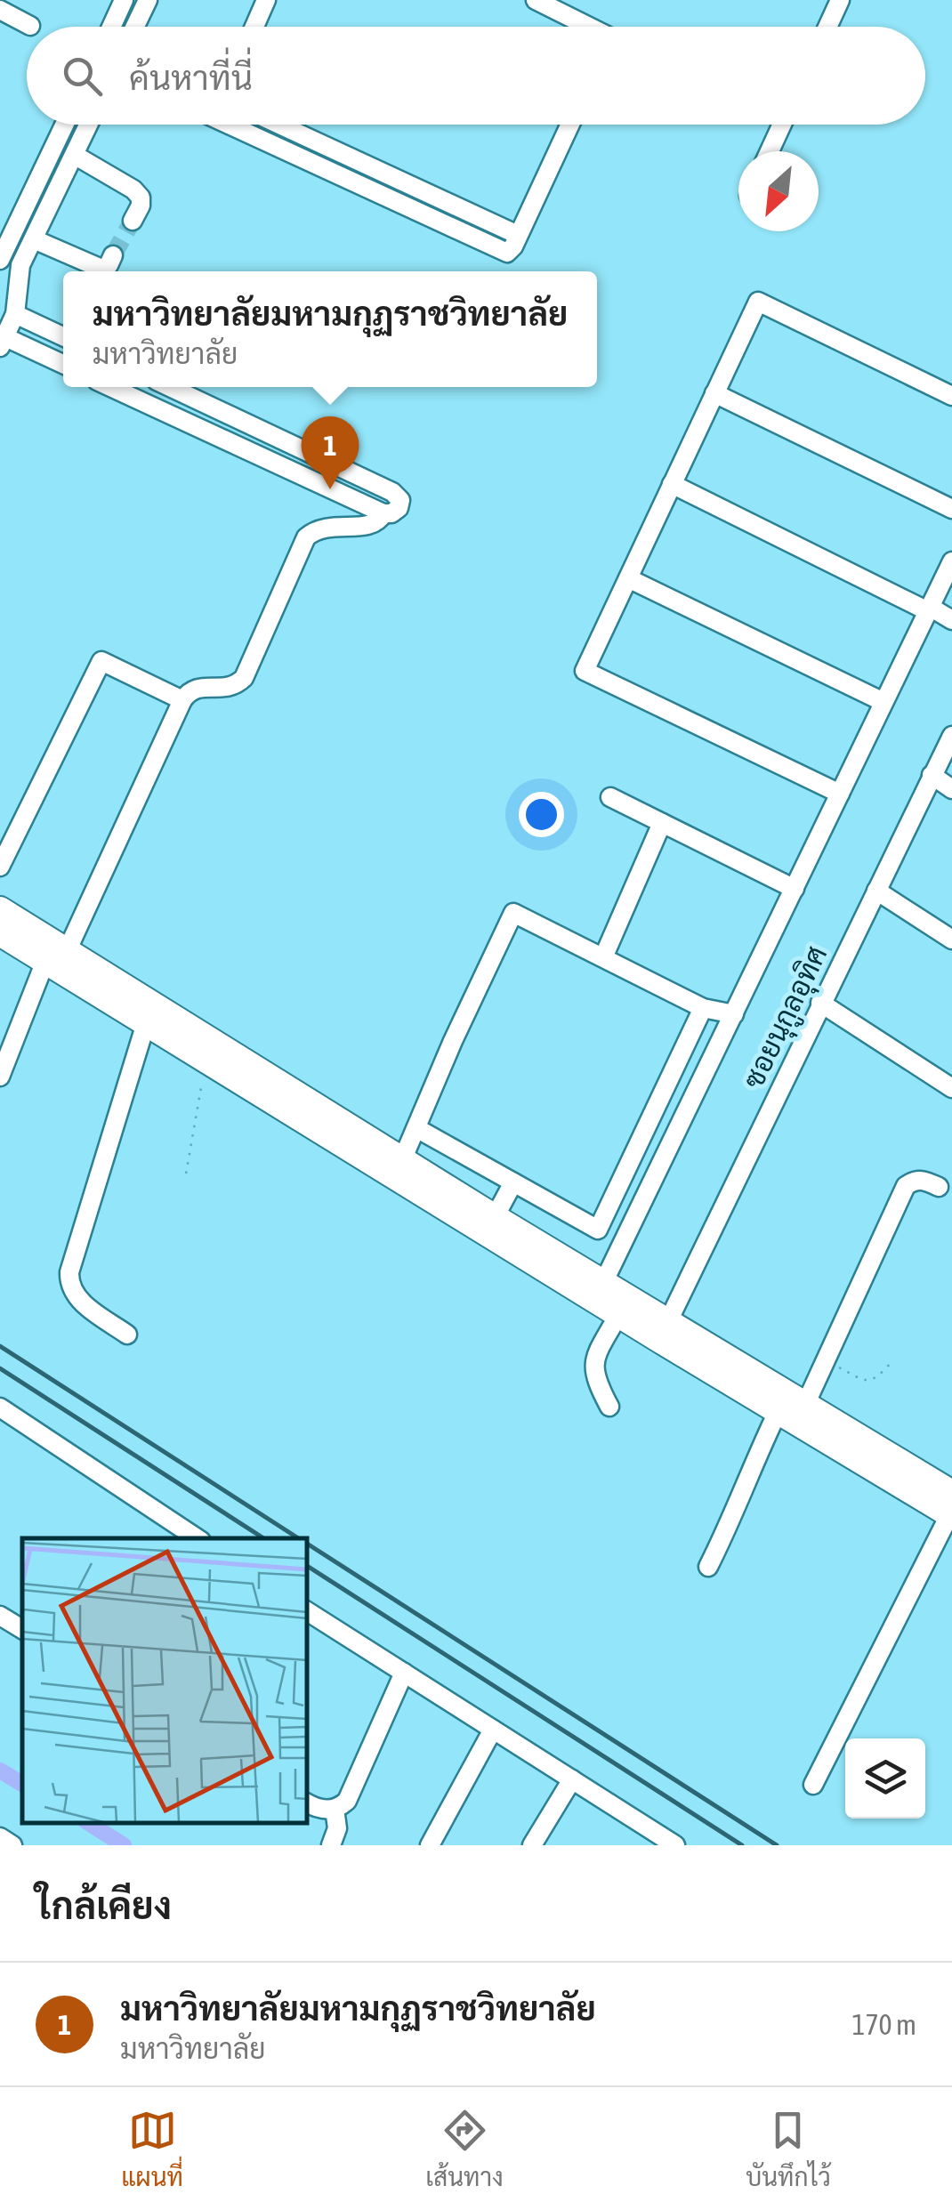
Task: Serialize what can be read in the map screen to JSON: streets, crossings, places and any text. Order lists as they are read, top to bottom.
{
  "streets": {
    "street": ["ซอยนุกูลอุทิศ"]
  },
  "north": "bottom left",
  "page": {
    "search": "ค้นหาที่นี่",
    "popup": ["มหาวิทยาลัยมหามกุฏราชวิทยาลัย", "มหาวิทยาลัย"],
    "pins": "1",
    "heading": "ใกล้เคียง",
    "list": [
      {
        "mark": "1",
        "name": "มหาวิทยาลัยมหามกุฏราชวิทยาลัย",
        "note": "มหาวิทยาลัย",
        "value": "170 m"
      }
    ],
    "nav": ["แผนที่", "เส้นทาง", "บันทึกไว้"]
  }
}
